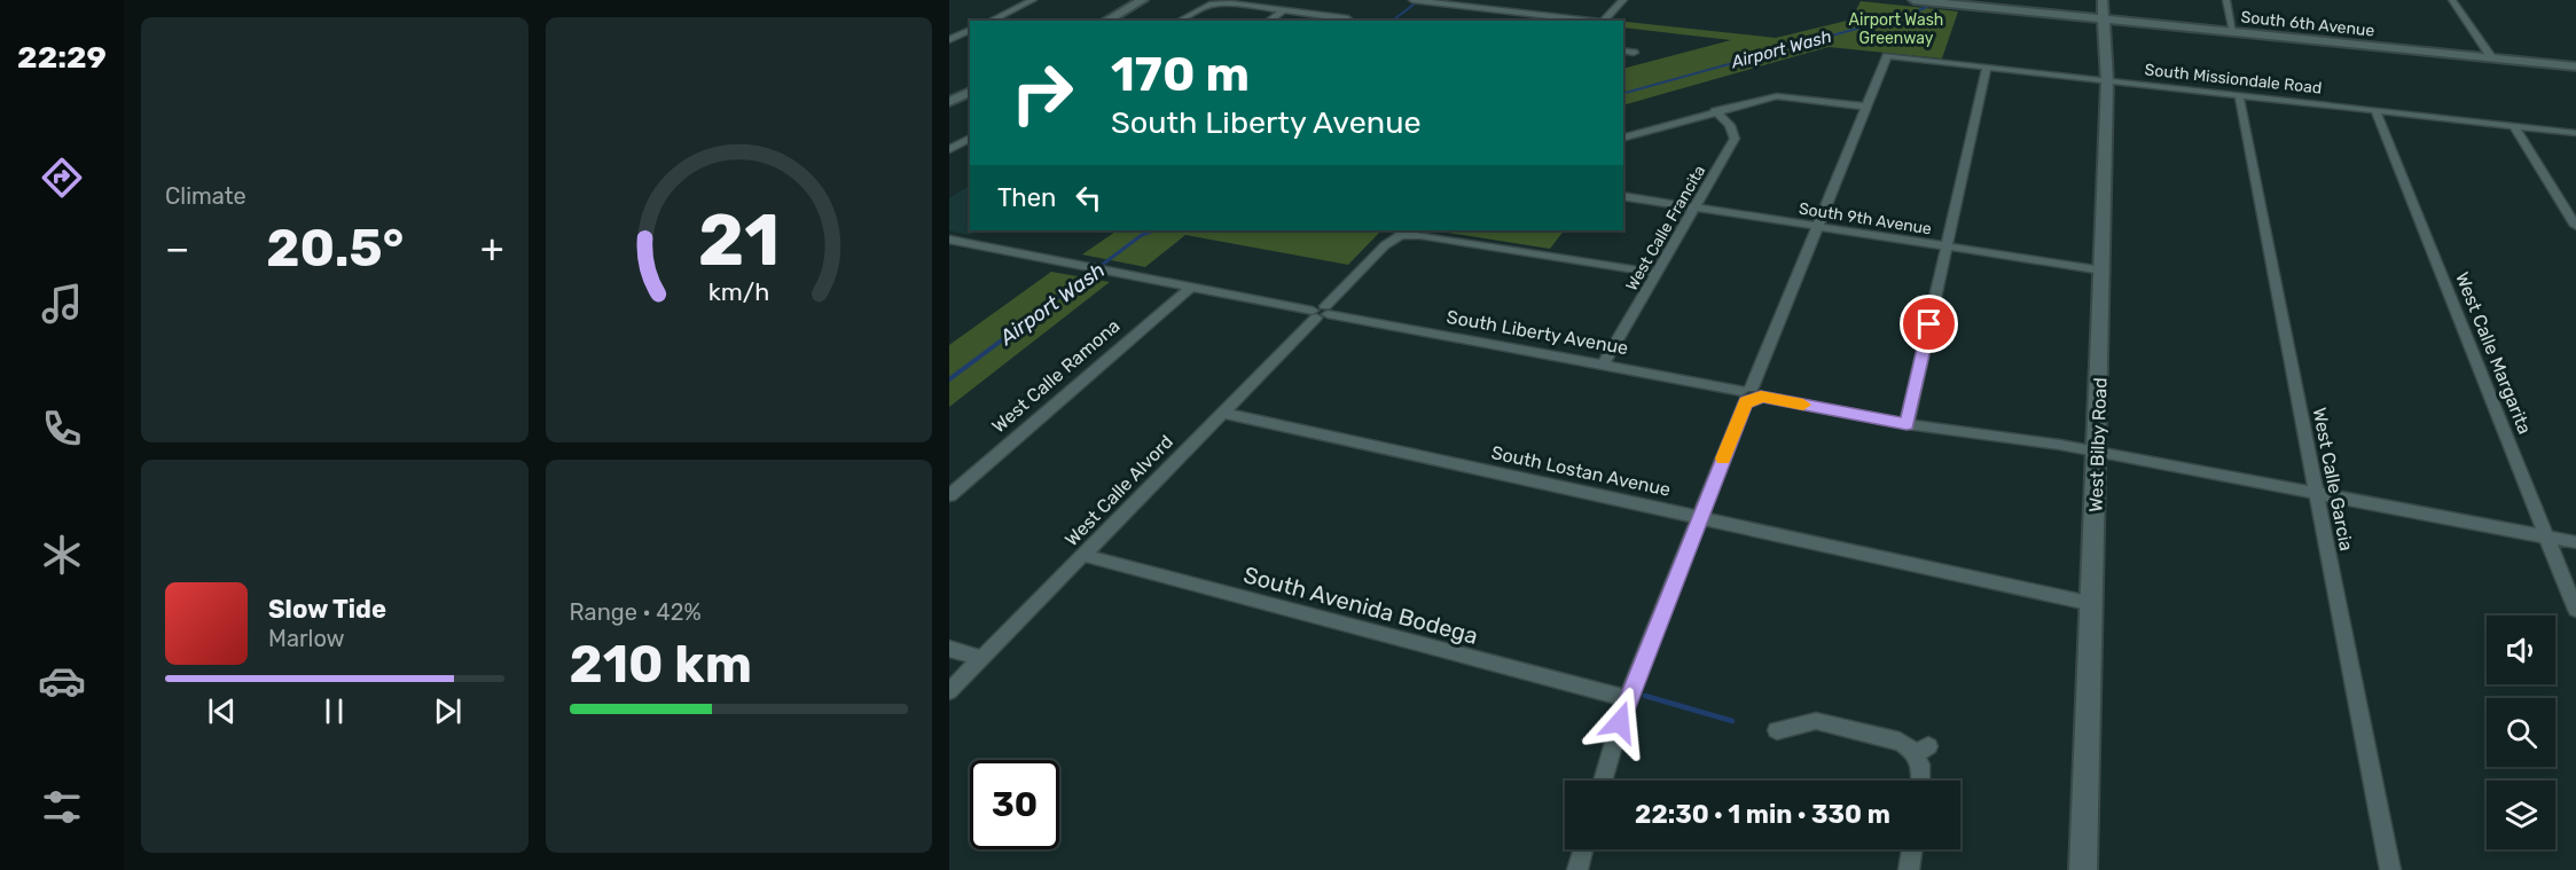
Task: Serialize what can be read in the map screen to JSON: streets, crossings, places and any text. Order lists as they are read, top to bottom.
{
  "streets": {
    "street": [
      "South 6th Avenue",
      "South Missiondale Road",
      "South 9th Avenue",
      "West Calle Francita",
      "South Liberty Avenue",
      "West Calle Margarita",
      "West Calle Ramona",
      "West Bilby Road",
      "South Lostan Avenue",
      "West Calle Garcia",
      "West Calle Alvord",
      "South Avenida Bodega"
    ]
  },
  "crossings": [
    ["South 6th Avenue", "West Bilby Road"],
    ["South Missiondale Road", "West Calle Margarita"],
    ["South Missiondale Road", "West Bilby Road"],
    ["South Missiondale Road", "West Calle Garcia"],
    ["South 9th Avenue", "West Calle Francita"],
    ["South 9th Avenue", "West Bilby Road"],
    ["West Calle Francita", "South Liberty Avenue"],
    ["South Liberty Avenue", "West Calle Margarita"],
    ["South Liberty Avenue", "West Calle Ramona"],
    ["South Liberty Avenue", "West Bilby Road"],
    ["South Liberty Avenue", "West Calle Garcia"],
    ["South Liberty Avenue", "West Calle Alvord"],
    ["West Bilby Road", "South Lostan Avenue"],
    ["South Lostan Avenue", "West Calle Alvord"],
    ["West Calle Alvord", "South Avenida Bodega"]
  ],
  "water": ["Airport Wash"],
  "parks": ["Airport Wash Greenway"],
  "page": {
    "tabs": "22:29",
    "tile": [
      "Climate",
      ["Range · 42%", "210 km"]
    ],
    "turn": ["170 m", "South Liberty Avenue"],
    "then": "Then",
    "heat": ["−", "20.5°", "+"],
    "song": ["Slow Tide", "Marlow"],
    "limit": "30",
    "trip": "22:30 · 1 min · 330 m",
    "gauge": ["21", "km/h"]
  }
}
